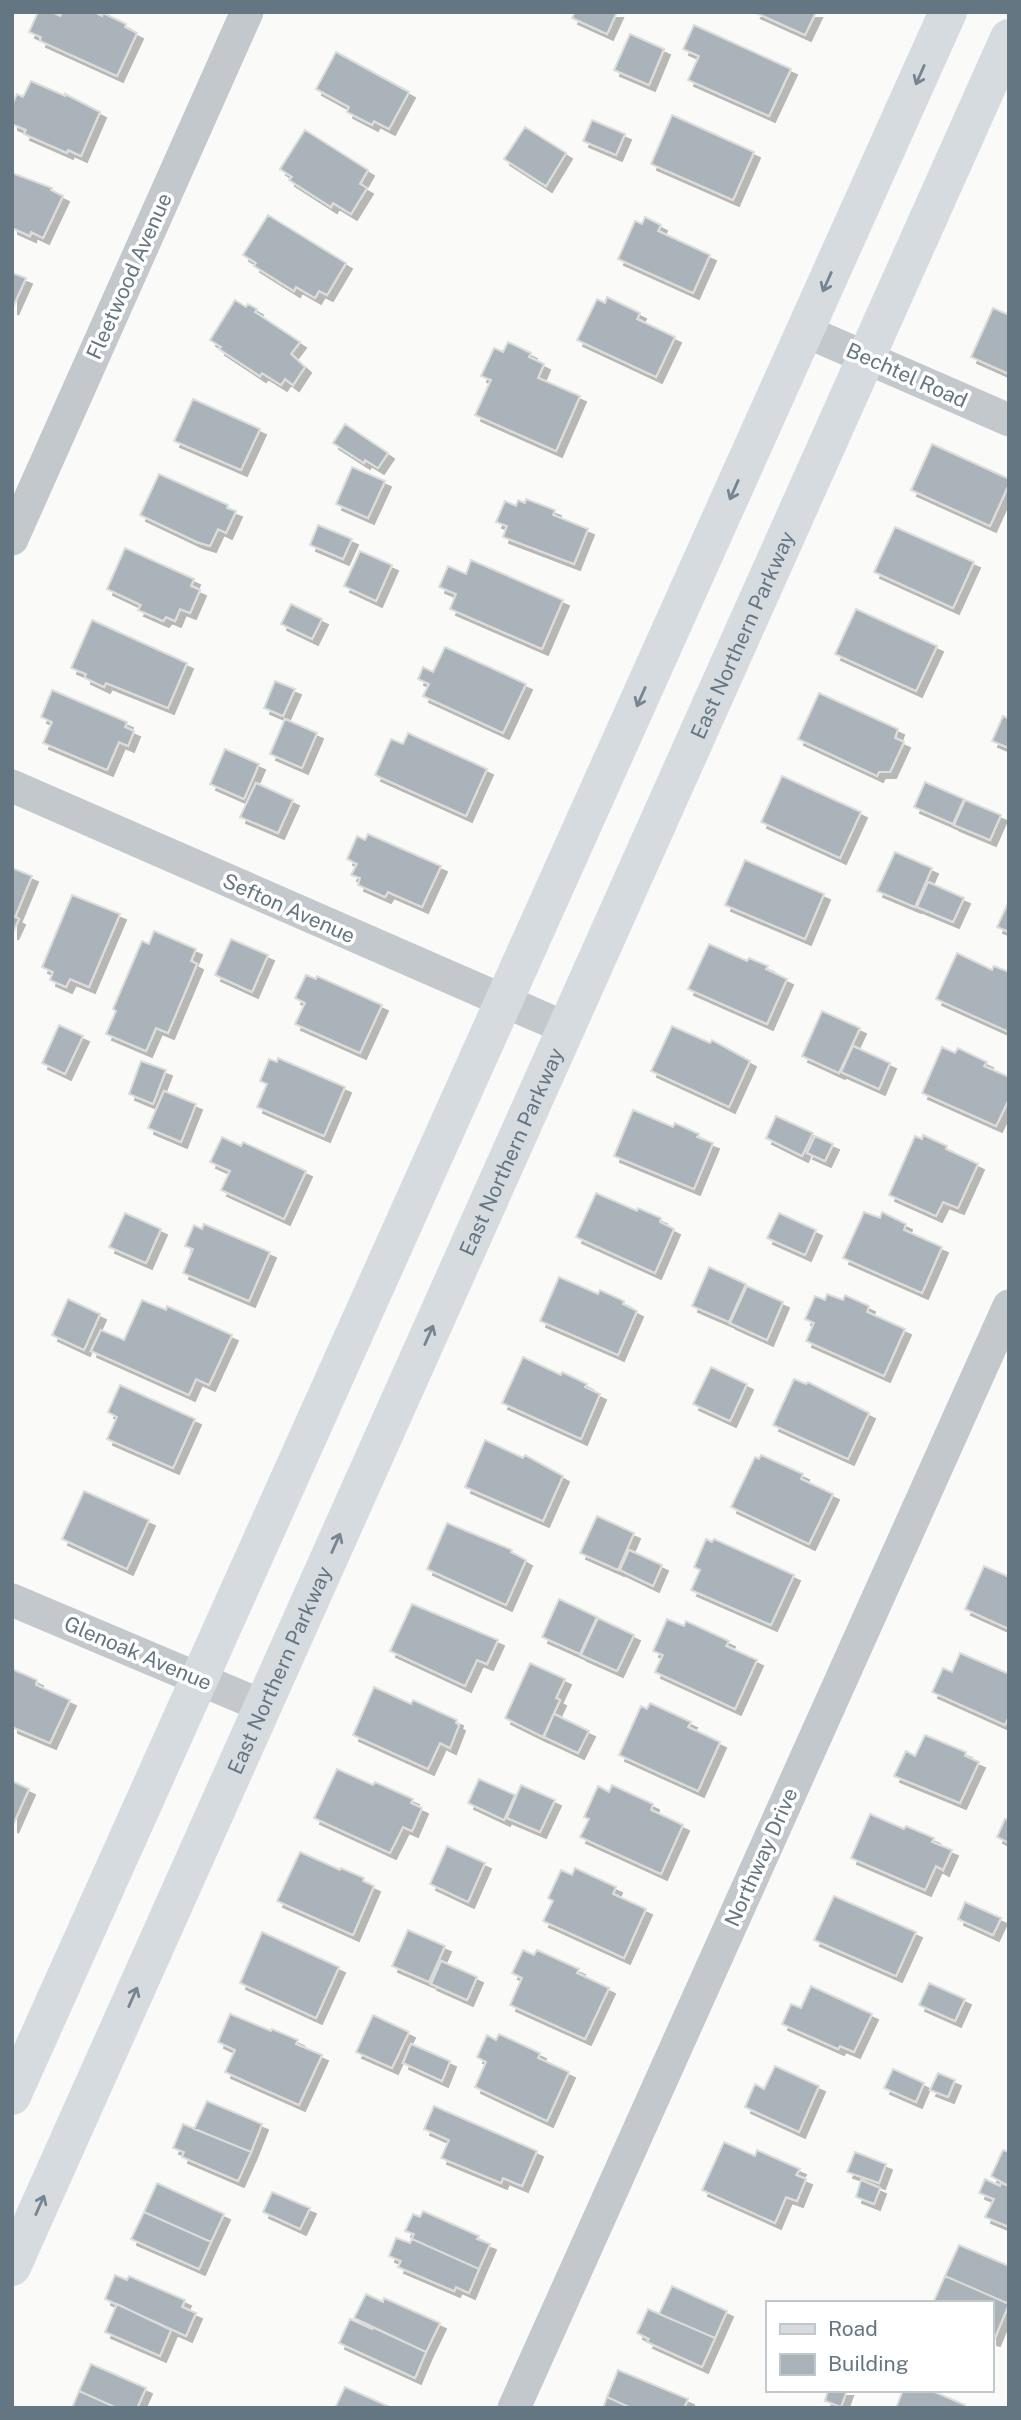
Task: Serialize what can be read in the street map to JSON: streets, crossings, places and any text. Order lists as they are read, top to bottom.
{
  "streets": {
    "main road": ["East Northern Parkway"],
    "street": [
      "Fleetwood Avenue",
      "Bechtel Road",
      "Sefton Avenue",
      "Glenoak Avenue",
      "Northway Drive"
    ]
  },
  "crossings": [
    ["Bechtel Road", "East Northern Parkway"],
    ["East Northern Parkway", "Sefton Avenue"],
    ["East Northern Parkway", "Glenoak Avenue"]
  ],
  "legend": ["Road", "Building"]
}
